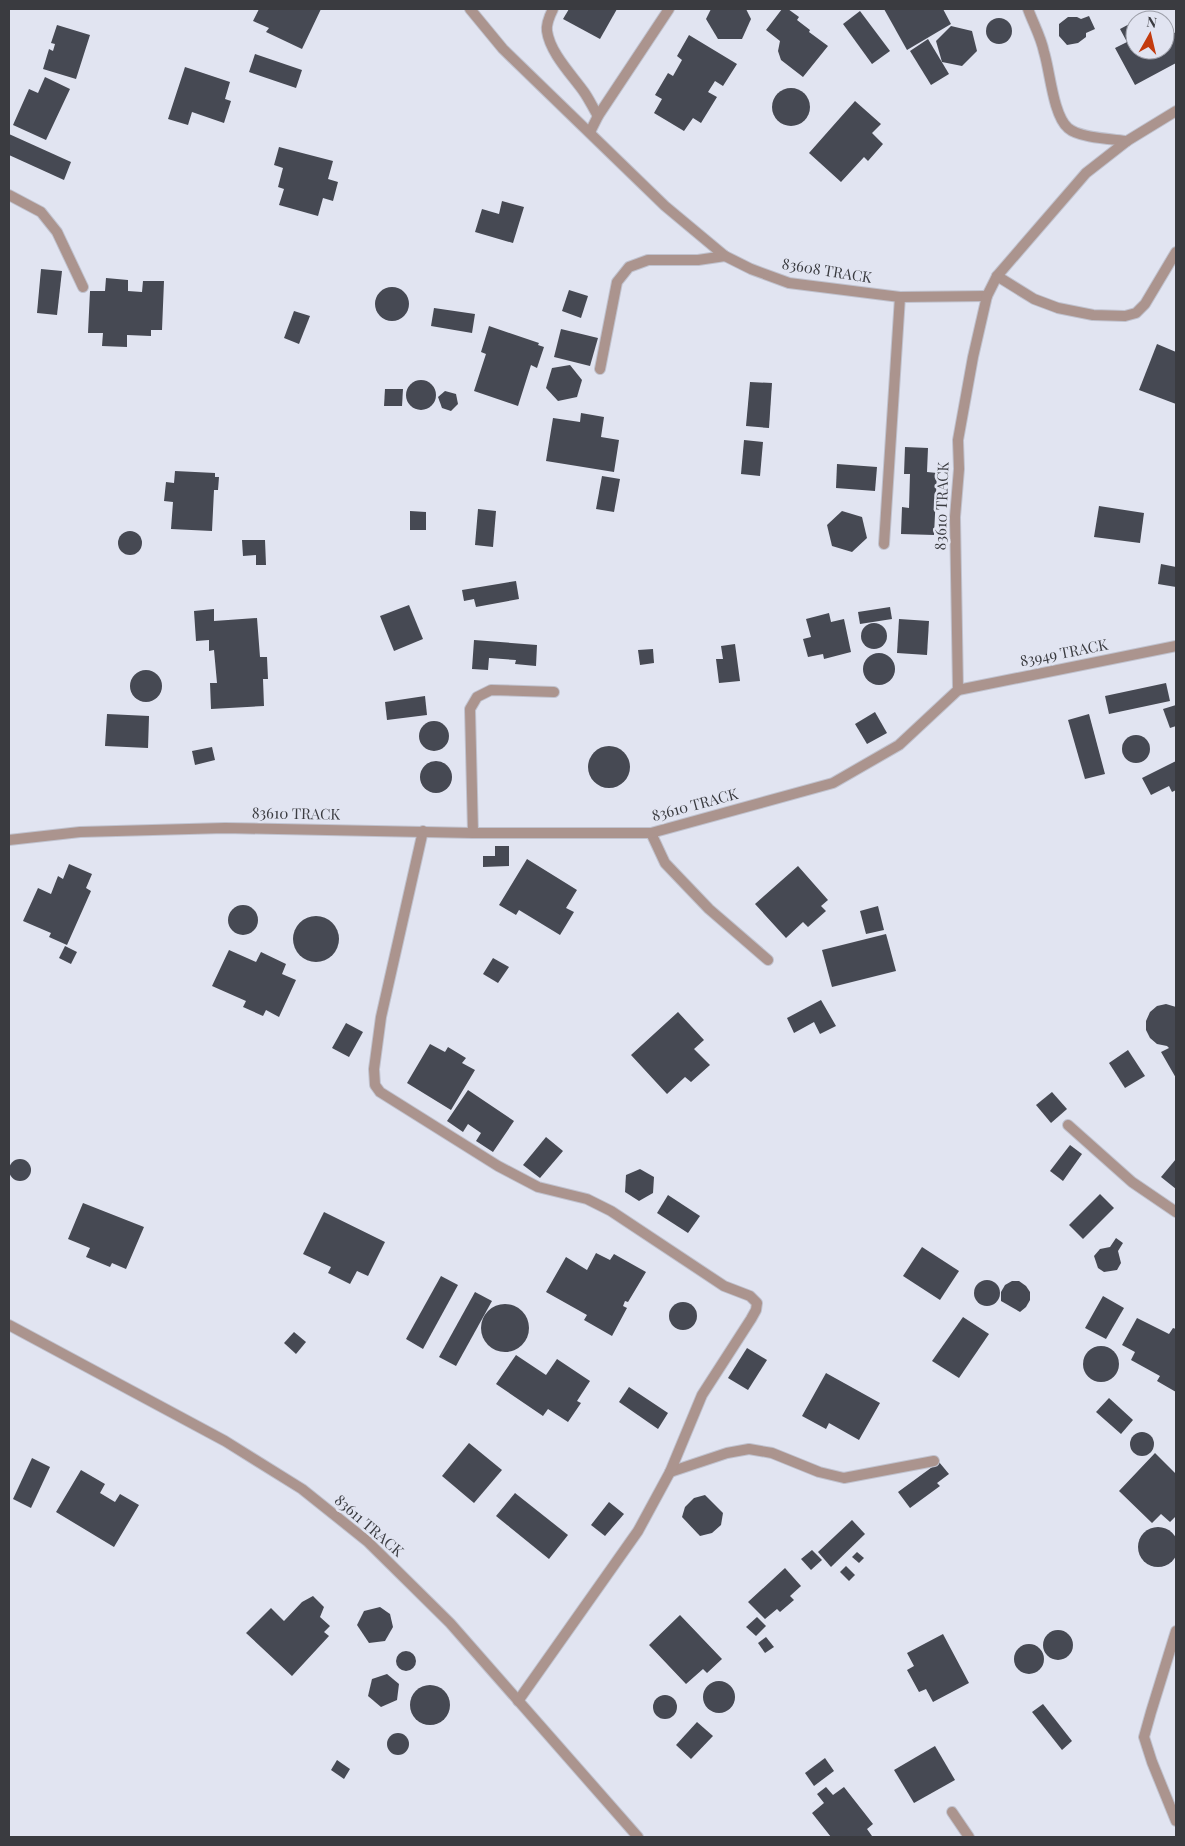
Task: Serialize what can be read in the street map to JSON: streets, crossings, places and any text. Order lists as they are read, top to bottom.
{
  "streets": {
    "street": [
      "83608 TRACK",
      "83610 TRACK",
      "83949 TRACK",
      "83611 TRACK"
    ]
  },
  "crossings": [
    ["83608 TRACK", "83610 TRACK"],
    ["83610 TRACK", "83949 TRACK"]
  ],
  "north": "top"
}
